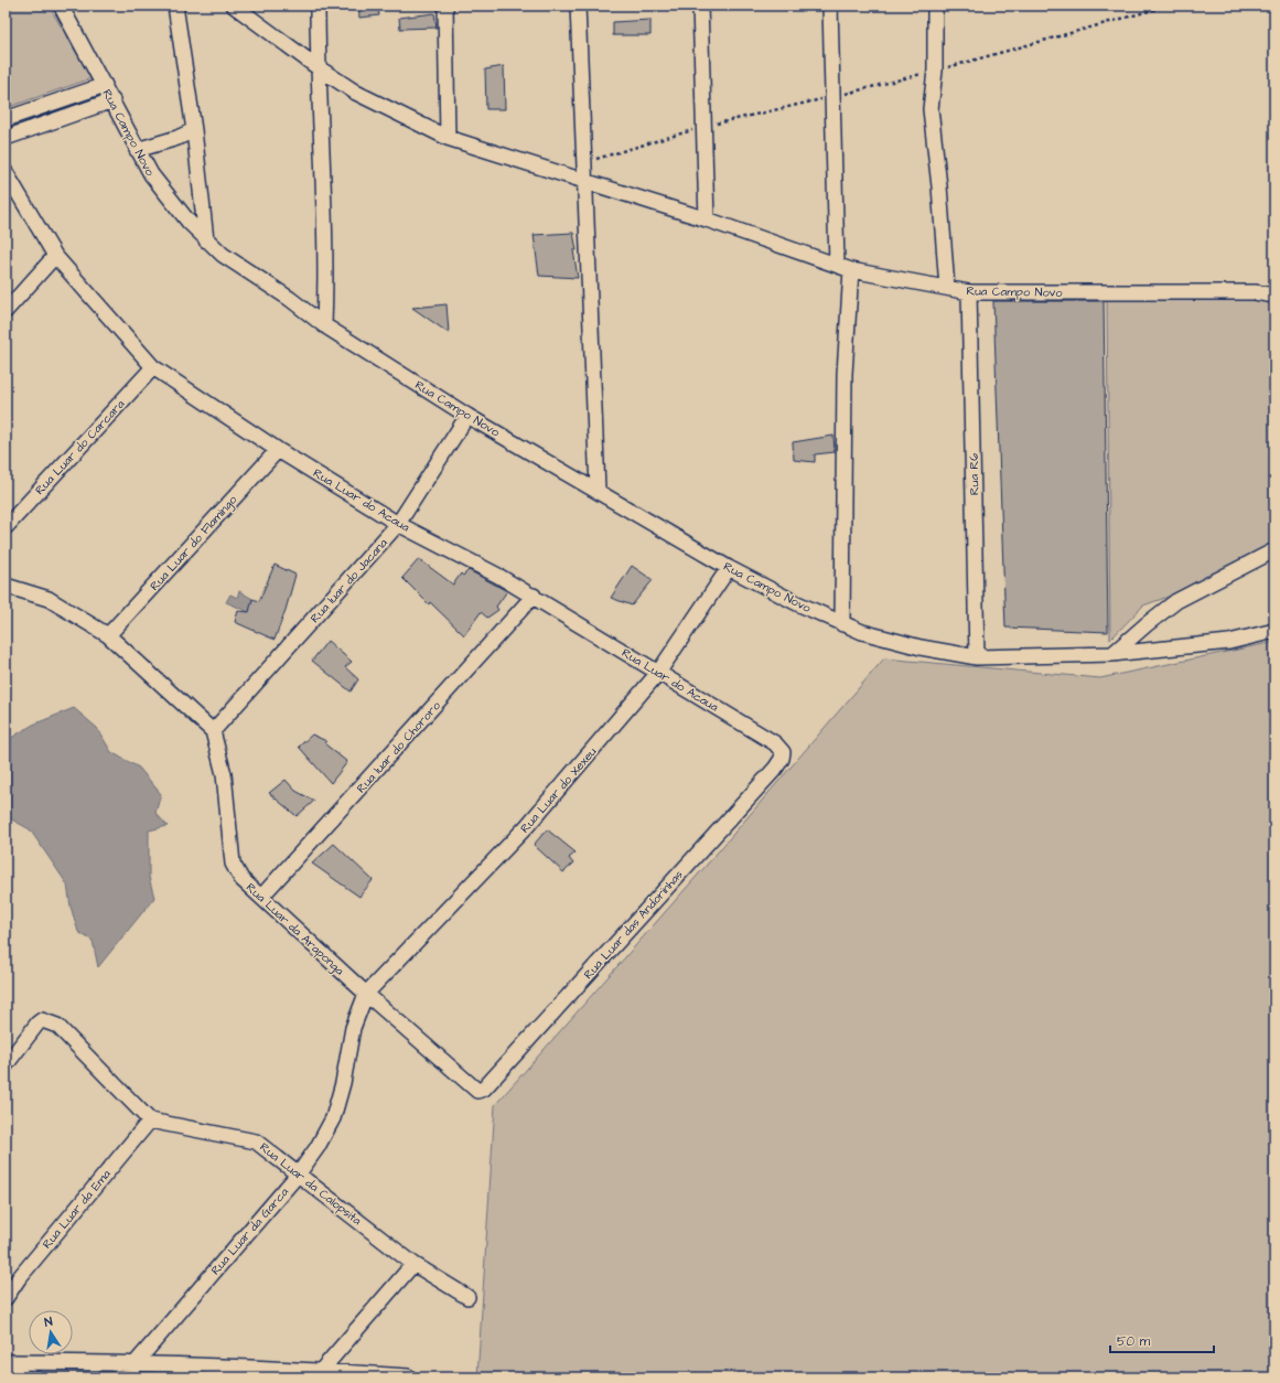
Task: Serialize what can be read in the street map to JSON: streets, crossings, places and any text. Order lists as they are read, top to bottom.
{
  "streets": {
    "street": [
      "Rua Campo Novo",
      "Rua Luar do Carcara",
      "Rua R6",
      "Rua Luar do Acaua",
      "Rua Luar do Flamingo",
      "Rua luar do Jacana",
      "Rua luar do Chororo",
      "Rua Luar do Xexeu",
      "Rua Luar das Andorinhas",
      "Rua Luar da Araponga",
      "Rua Luar da Calopsita",
      "Rua Luar da Ema",
      "Rua Luar da Garca"
    ]
  },
  "crossings": [
    ["Rua Campo Novo", "Rua R6"],
    ["Rua Campo Novo", "Rua luar do Jacana"],
    ["Rua Campo Novo", "Rua Luar do Xexeu"],
    ["Rua Luar do Carcara", "Rua Luar do Acaua"],
    ["Rua Luar do Acaua", "Rua Luar do Flamingo"],
    ["Rua Luar do Acaua", "Rua luar do Jacana"],
    ["Rua Luar do Acaua", "Rua luar do Chororo"],
    ["Rua Luar do Acaua", "Rua Luar do Xexeu"],
    ["Rua Luar do Acaua", "Rua Luar das Andorinhas"],
    ["Rua luar do Jacana", "Rua Luar da Araponga"],
    ["Rua luar do Chororo", "Rua Luar da Araponga"],
    ["Rua Luar do Xexeu", "Rua Luar da Araponga"],
    ["Rua Luar do Xexeu", "Rua Luar da Garca"],
    ["Rua Luar das Andorinhas", "Rua Luar da Araponga"],
    ["Rua Luar da Araponga", "Rua Luar da Garca"],
    ["Rua Luar da Calopsita", "Rua Luar da Ema"],
    ["Rua Luar da Calopsita", "Rua Luar da Garca"]
  ],
  "scale_bar": "50 m",
  "north": "top"
}
